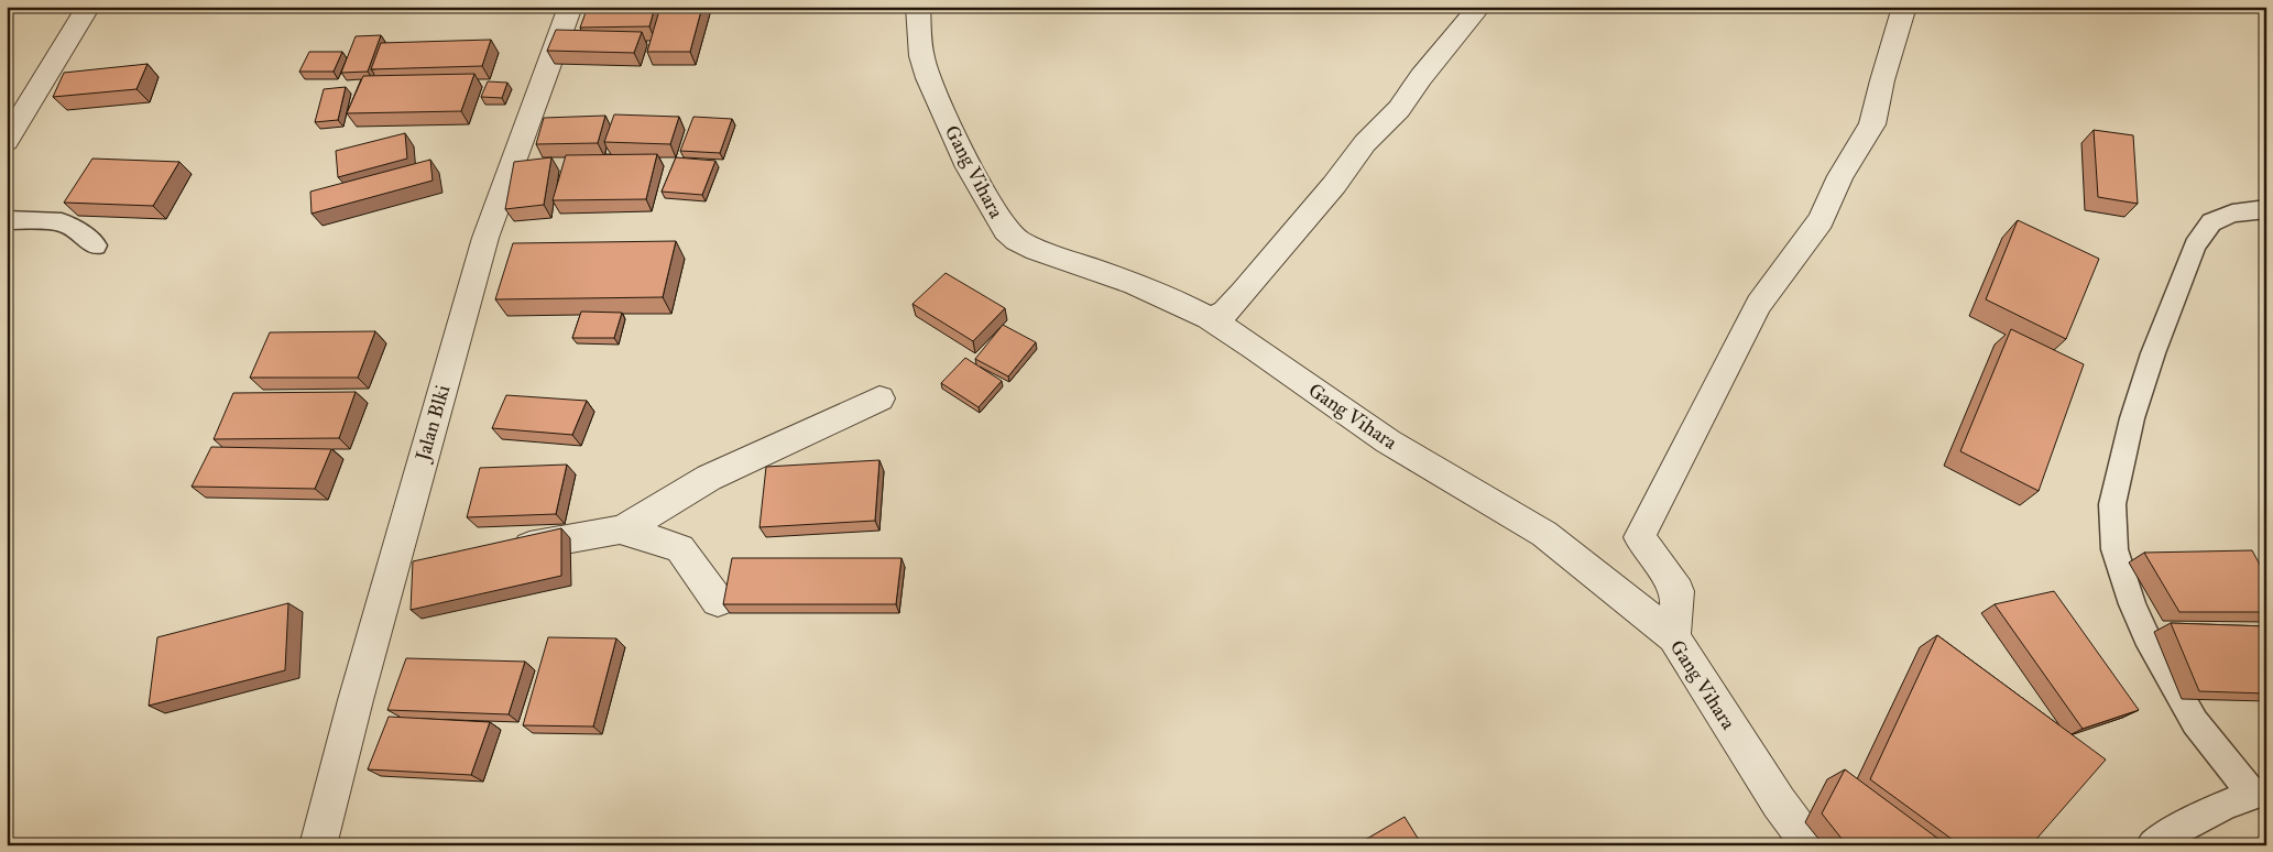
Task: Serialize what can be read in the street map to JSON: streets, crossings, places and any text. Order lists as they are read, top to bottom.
{
  "streets": {
    "street": ["Gang Vihara", "Jalan Blki"]
  }
}
